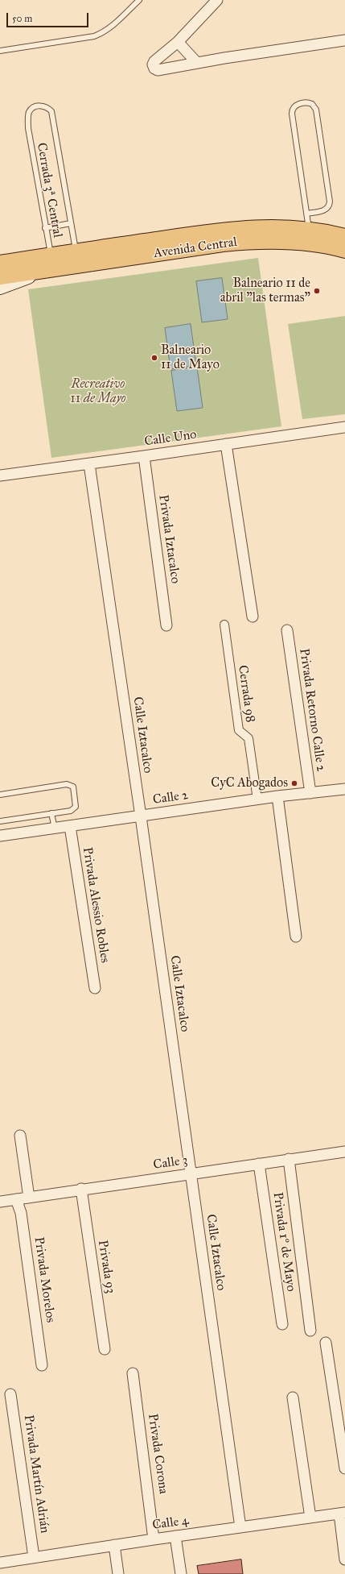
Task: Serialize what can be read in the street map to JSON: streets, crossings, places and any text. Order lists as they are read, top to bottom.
{
  "streets": {
    "main road": ["Avenida Central"],
    "street": [
      "Calle Uno",
      "Privada Iztacalco",
      "Cerrada 98",
      "Privada Retorno Calle 2",
      "Calle Iztacalco",
      "Calle 2",
      "Privada Alessio Robles",
      "Calle 3",
      "Privada 1º de Mayo",
      "Privada 93",
      "Privada Morelos",
      "Privada Corona",
      "Privada Martín Adrián",
      "Calle 4"
    ],
    "lane": ["Cerrada 3ª Central"]
  },
  "crossings": [
    ["Cerrada 3ª Central", "Avenida Central"],
    ["Calle Uno", "Privada Iztacalco"],
    ["Calle Uno", "Calle Iztacalco"],
    ["Cerrada 98", "Calle 2"],
    ["Privada Retorno Calle 2", "Calle 2"],
    ["Calle Iztacalco", "Calle 2"],
    ["Calle Iztacalco", "Calle 3"],
    ["Calle Iztacalco", "Calle 4"],
    ["Calle 2", "Privada Alessio Robles"],
    ["Calle 3", "Privada 1º de Mayo"],
    ["Calle 3", "Privada 93"],
    ["Calle 3", "Privada Morelos"],
    ["Privada Corona", "Calle 4"],
    ["Privada Martín Adrián", "Calle 4"]
  ],
  "parks": ["Recreativo 11 de Mayo"],
  "places": ["Balneario 11 de abril \"las termas\"", "Balneario 11 de Mayo", "CyC Abogados"],
  "scale_bar": "50 m"
}
